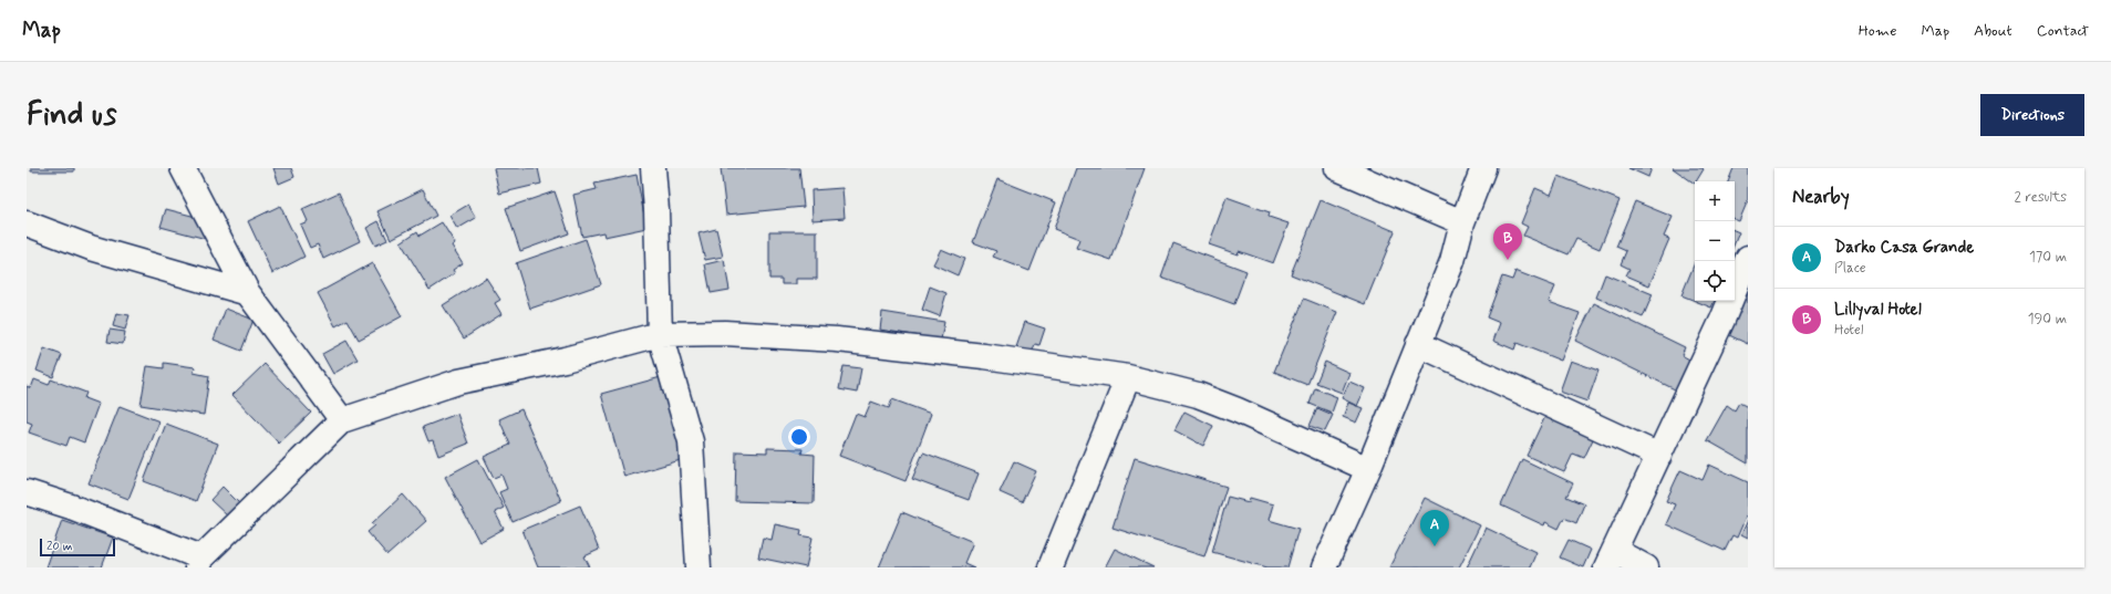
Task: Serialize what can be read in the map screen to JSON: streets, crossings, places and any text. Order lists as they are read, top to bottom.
{
  "scale_bar": "20 m",
  "page": {
    "header": "Map",
    "nav": [
      "Home",
      "Map",
      "About",
      "Contact"
    ],
    "buttons": "Directions",
    "title": "Find us",
    "heading": ["Nearby", "2 results"],
    "map_buttons": ["+", "−"],
    "pins": ["B", "A"],
    "list": [
      {
        "mark": "A",
        "name": "Darko Casa Grande",
        "note": "Place",
        "value": "170 m"
      },
      {
        "mark": "B",
        "name": "Lillyval Hotel",
        "note": "Hotel",
        "value": "190 m"
      }
    ],
    "scale": "20 m"
  }
}
